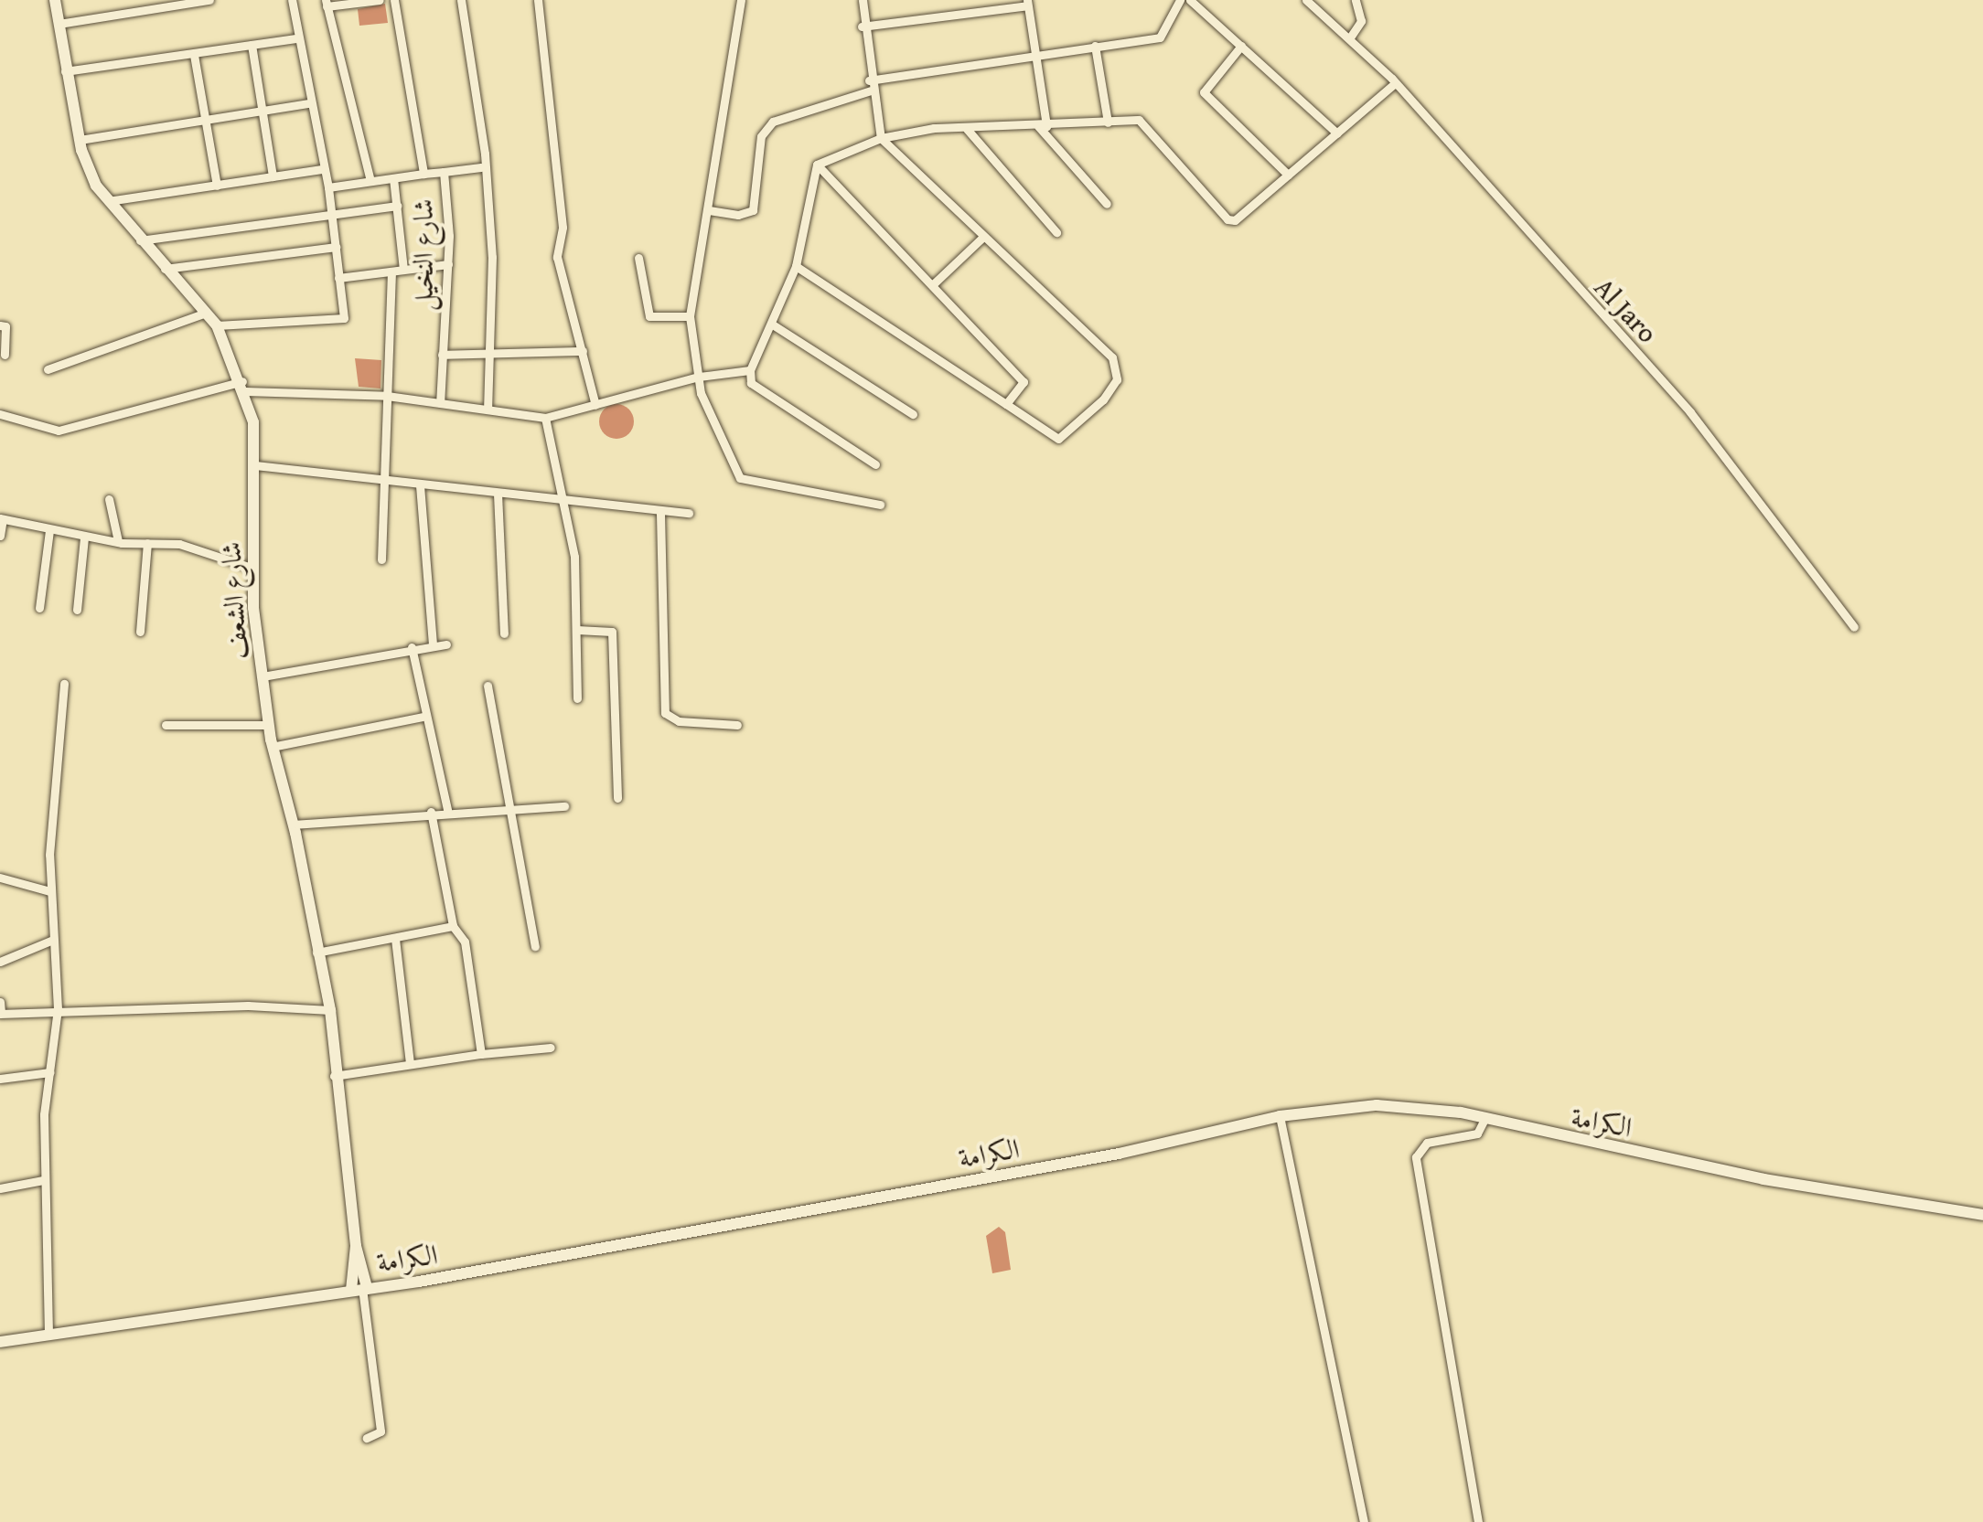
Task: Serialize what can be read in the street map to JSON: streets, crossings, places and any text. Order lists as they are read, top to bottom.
{
  "streets": {
    "main road": ["شارع الشعف", "الكرامة"],
    "street": ["شارع النخيل", "Al Jaro"]
  },
  "crossings": [
    ["شارع الشعف", "الكرامة"]
  ]
}
